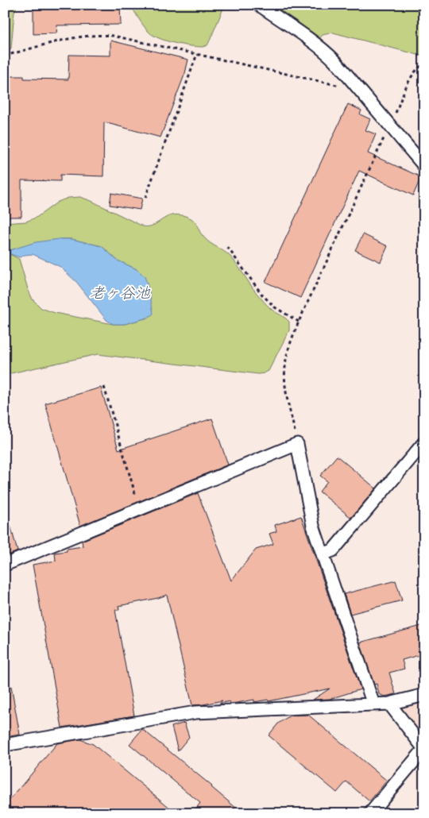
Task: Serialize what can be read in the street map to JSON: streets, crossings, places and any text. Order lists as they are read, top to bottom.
{
  "water": ["老ヶ谷池"]
}
